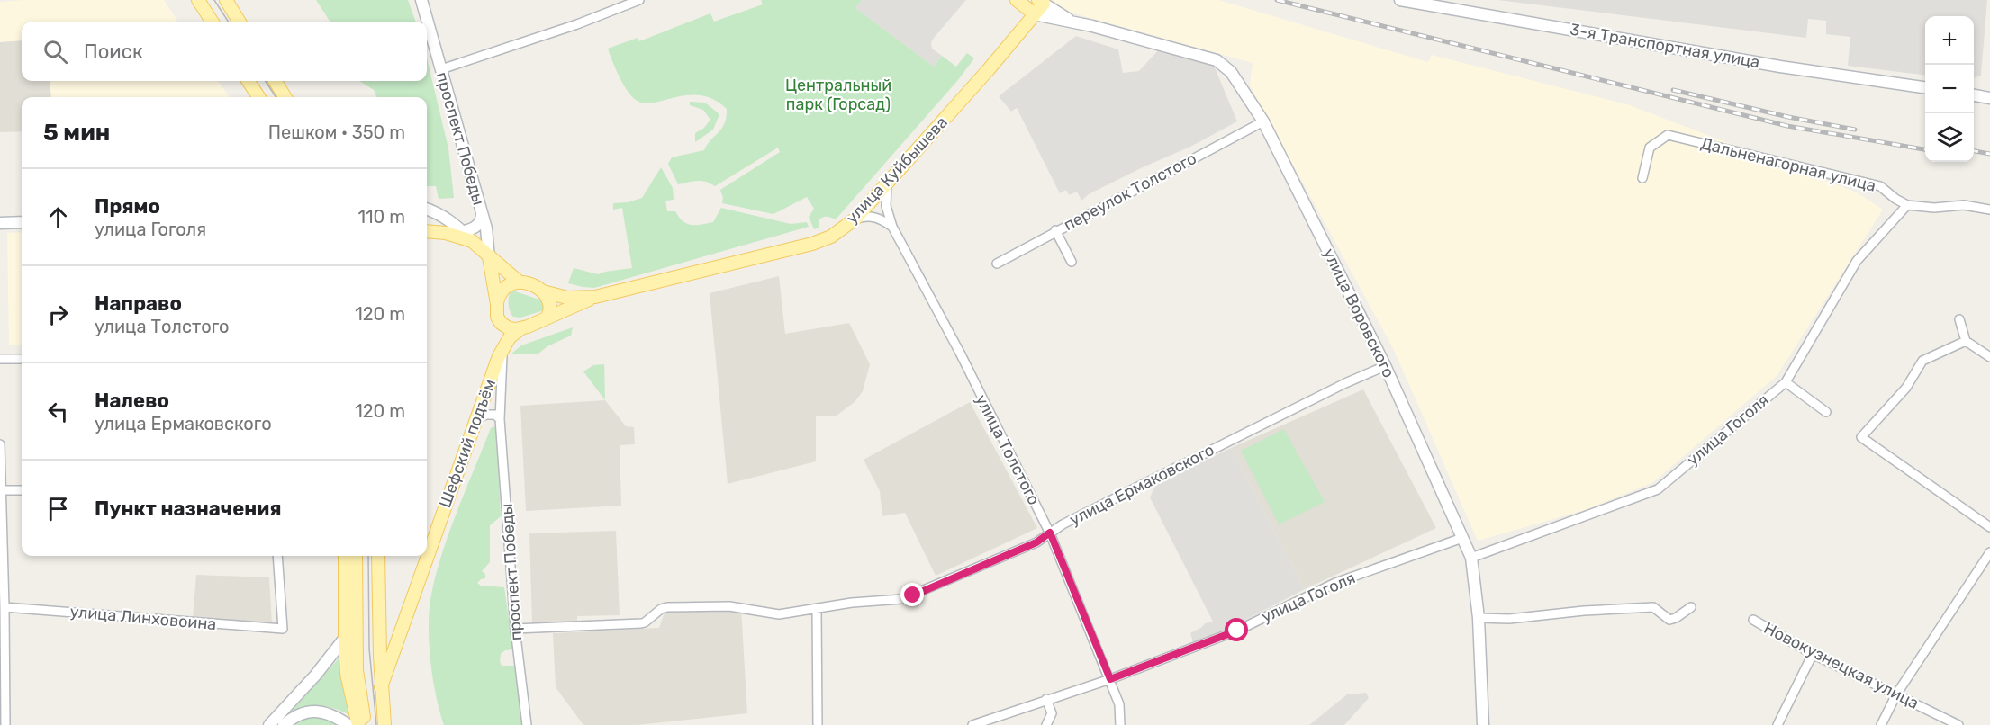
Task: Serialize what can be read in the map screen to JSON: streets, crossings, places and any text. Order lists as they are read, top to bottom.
{
  "streets": {
    "main road": ["улица Куйбышева", "Шефский подъём"],
    "street": [
      "3-я Транспортная улица",
      "проспект Победы",
      "Дальненагорная улица",
      "переулок Толстого",
      "улица Воровского",
      "улица Гоголя",
      "улица Толстого",
      "улица Ермаковского",
      "улица Линховоина",
      "Новокузнецкая улица"
    ]
  },
  "crossings": [
    ["проспект Победы", "улица Куйбышева"],
    ["проспект Победы", "Шефский подъём"],
    ["проспект Победы", "улица Ермаковского"],
    ["Дальненагорная улица", "улица Гоголя"],
    ["улица Куйбышева", "улица Воровского"],
    ["улица Куйбышева", "Шефский подъём"],
    ["улица Куйбышева", "улица Толстого"],
    ["переулок Толстого", "улица Воровского"],
    ["улица Воровского", "улица Гоголя"],
    ["улица Воровского", "улица Ермаковского"],
    ["улица Гоголя", "улица Толстого"],
    ["улица Толстого", "улица Ермаковского"]
  ],
  "parks": ["Центральный парк (Горсад)"],
  "page": {
    "map_buttons": ["+", "−"],
    "search": "Поиск",
    "heading": ["5 мин", "Пешком · 350 m"],
    "list": [
      ["Прямо", "улица Гоголя", "110 m"],
      ["Направо", "улица Толстого", "120 m"],
      ["Налево", "улица Ермаковского", "120 m"],
      "Пункт назначения"
    ]
  }
}
